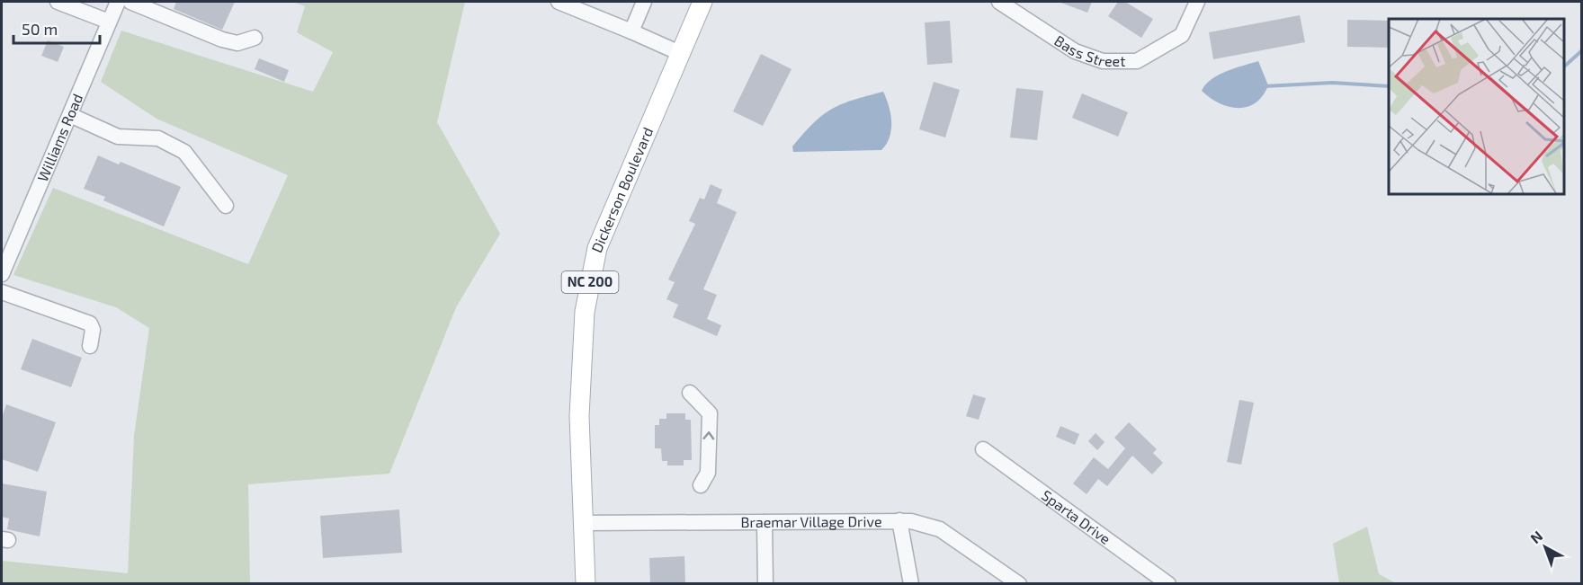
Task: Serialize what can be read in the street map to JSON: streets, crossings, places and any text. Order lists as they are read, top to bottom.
{
  "streets": {
    "main road": ["Dickerson Boulevard", "NC 200"],
    "street": [
      "Bass Street",
      "Williams Road",
      "Sparta Drive",
      "Braemar Village Drive"
    ]
  },
  "crossings": [
    ["Dickerson Boulevard", "Braemar Village Drive"]
  ],
  "scale_bar": "50 m",
  "north": "top left"
}
